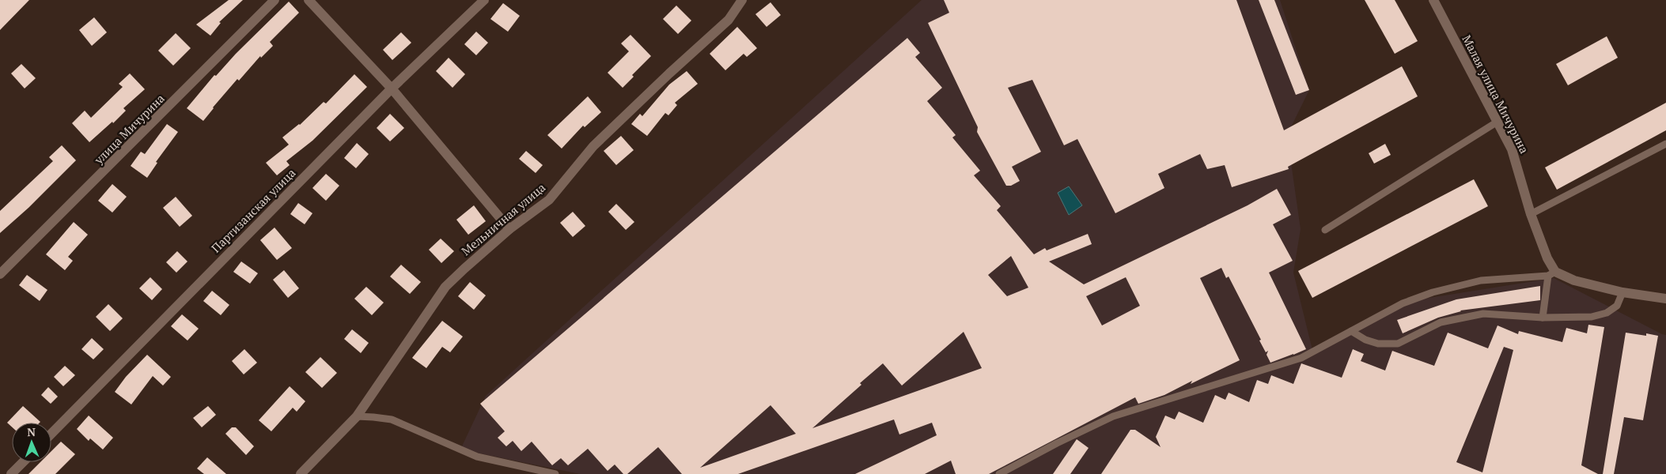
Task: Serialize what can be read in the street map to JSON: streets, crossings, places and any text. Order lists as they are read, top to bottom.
{
  "streets": {
    "street": [
      "Малая улица Мичурина",
      "улица Мичурина",
      "Партизанская улица",
      "Мельничная улица"
    ]
  },
  "north": "top"
}
